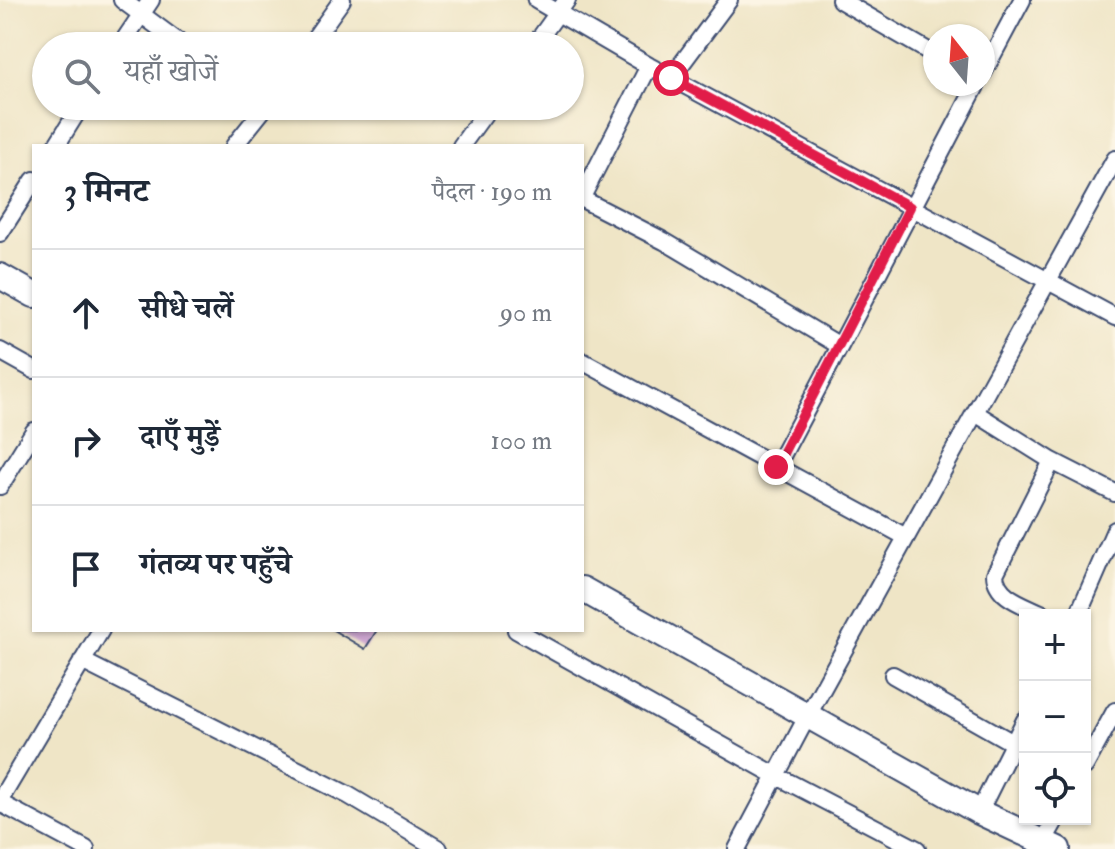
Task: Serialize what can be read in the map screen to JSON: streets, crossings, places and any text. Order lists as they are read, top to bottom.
{
  "north": "top",
  "page": {
    "search": "यहाँ खोजें",
    "heading": ["3 मिनट", "पैदल · 190 m"],
    "list": [
      ["सीधे चलें", "90 m"],
      ["दाएँ मुड़ें", "100 m"],
      "गंतव्य पर पहुँचे"
    ],
    "map_buttons": ["+", "−"]
  }
}
